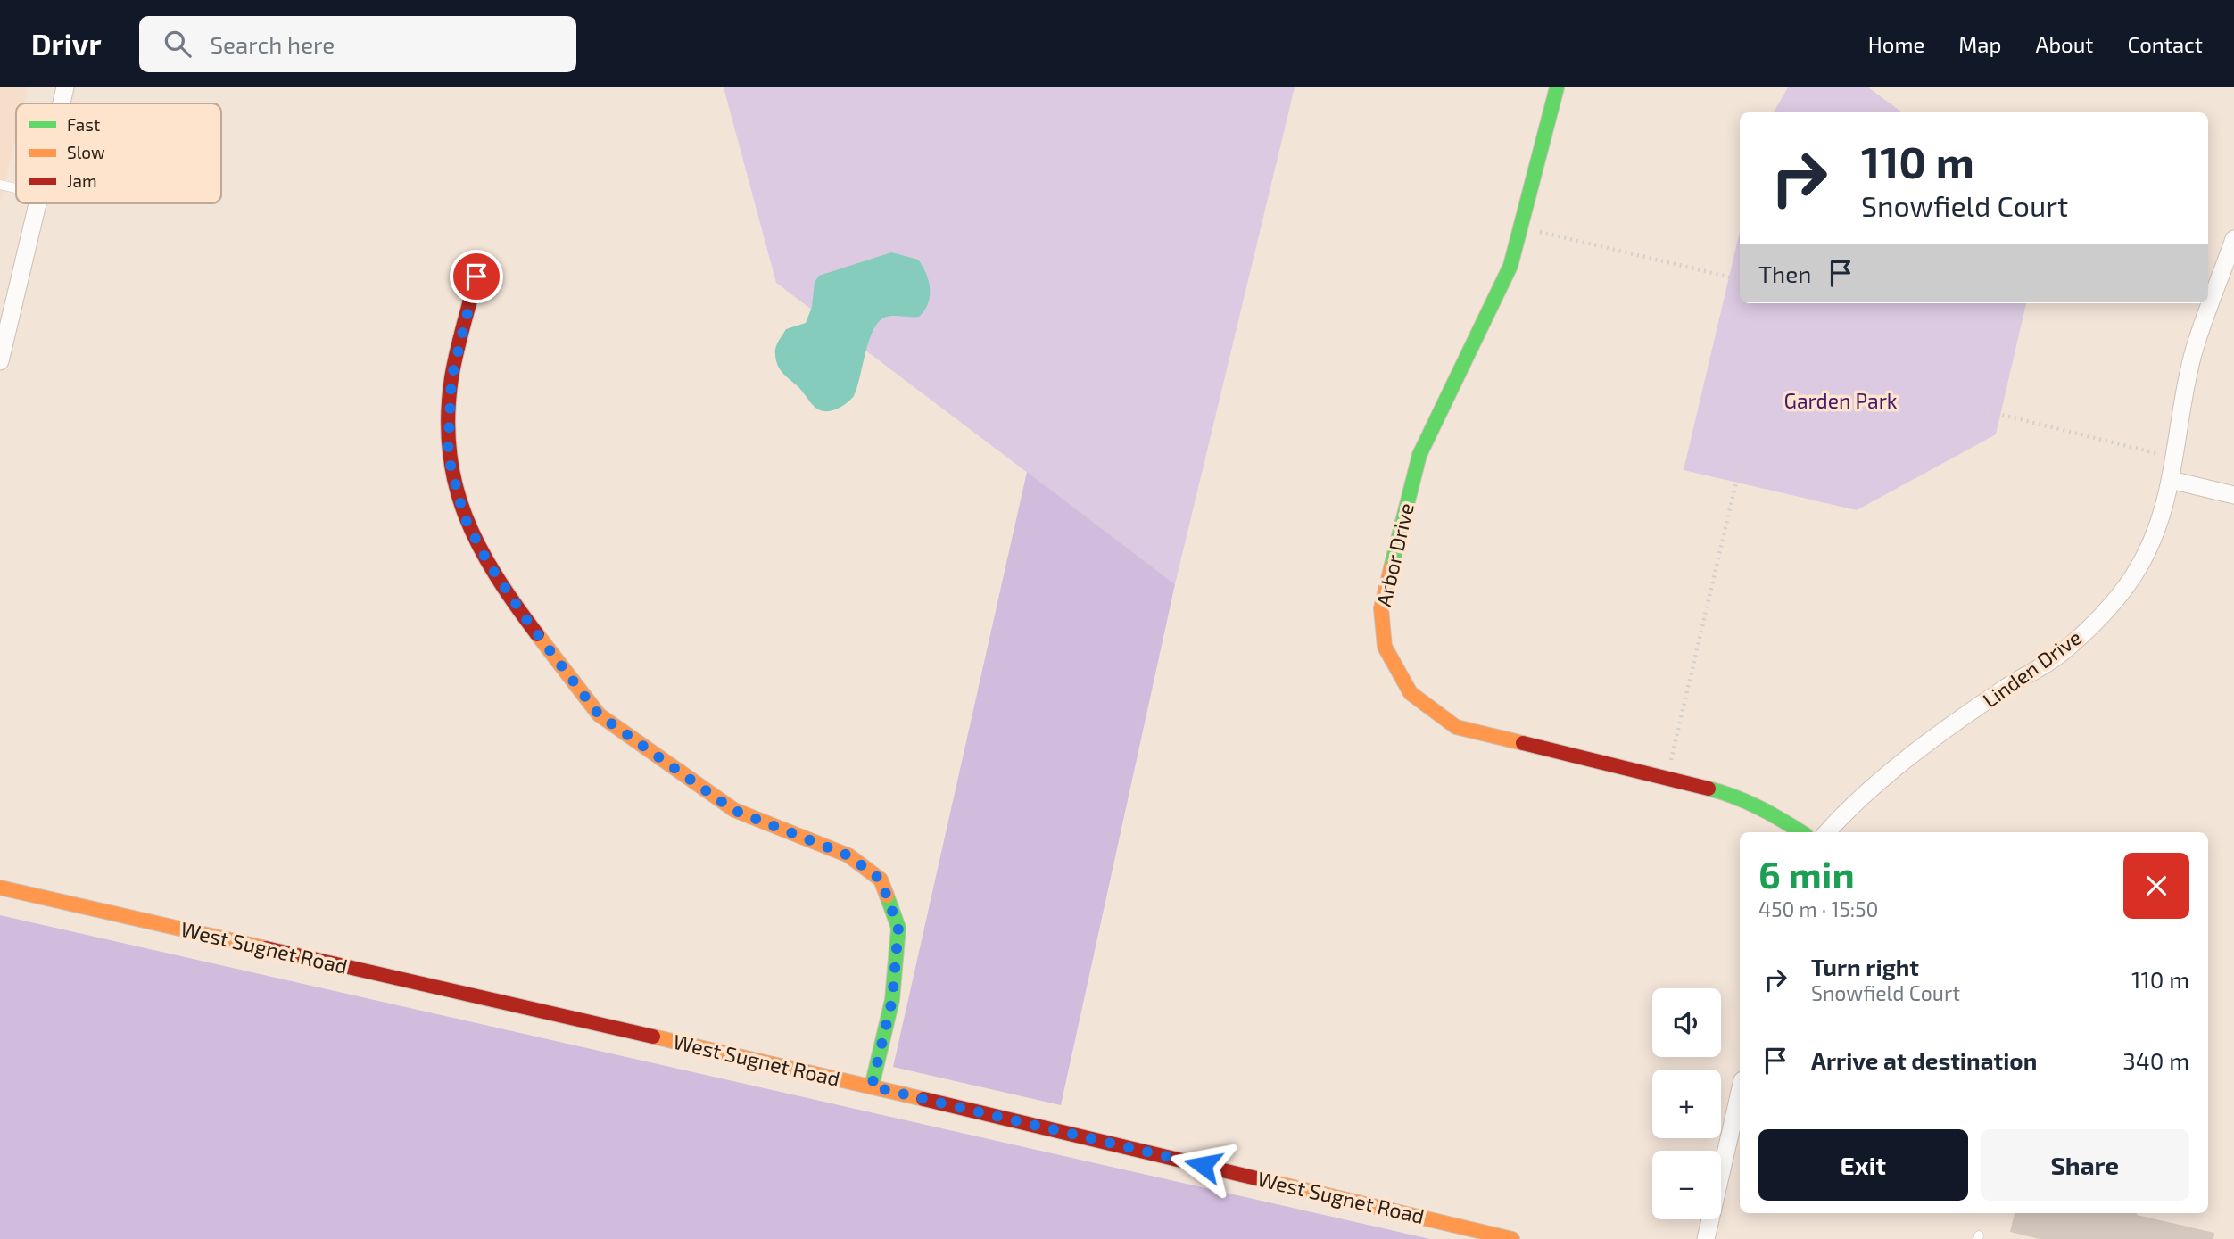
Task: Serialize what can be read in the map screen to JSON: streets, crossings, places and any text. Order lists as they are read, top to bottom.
{
  "streets": {
    "street": ["Arbor Drive", "Linden Drive", "West Sugnet Road"]
  },
  "parks": ["Garden Park"],
  "legend": ["Fast", "Slow", "Jam"],
  "page": {
    "header": "Drivr",
    "search": "Search here",
    "nav": [
      "Home",
      "Map",
      "About",
      "Contact"
    ],
    "turn": ["110 m", "Snowfield Court"],
    "then": "Then",
    "heading": ["6 min", "450 m · 15:50"],
    "list": [
      {
        "name": "Turn right",
        "note": "Snowfield Court",
        "value": "110 m"
      },
      {
        "name": "Arrive at destination",
        "value": "340 m"
      }
    ],
    "map_buttons": ["+", "−"],
    "buttons": ["Exit", "Share"]
  }
}
